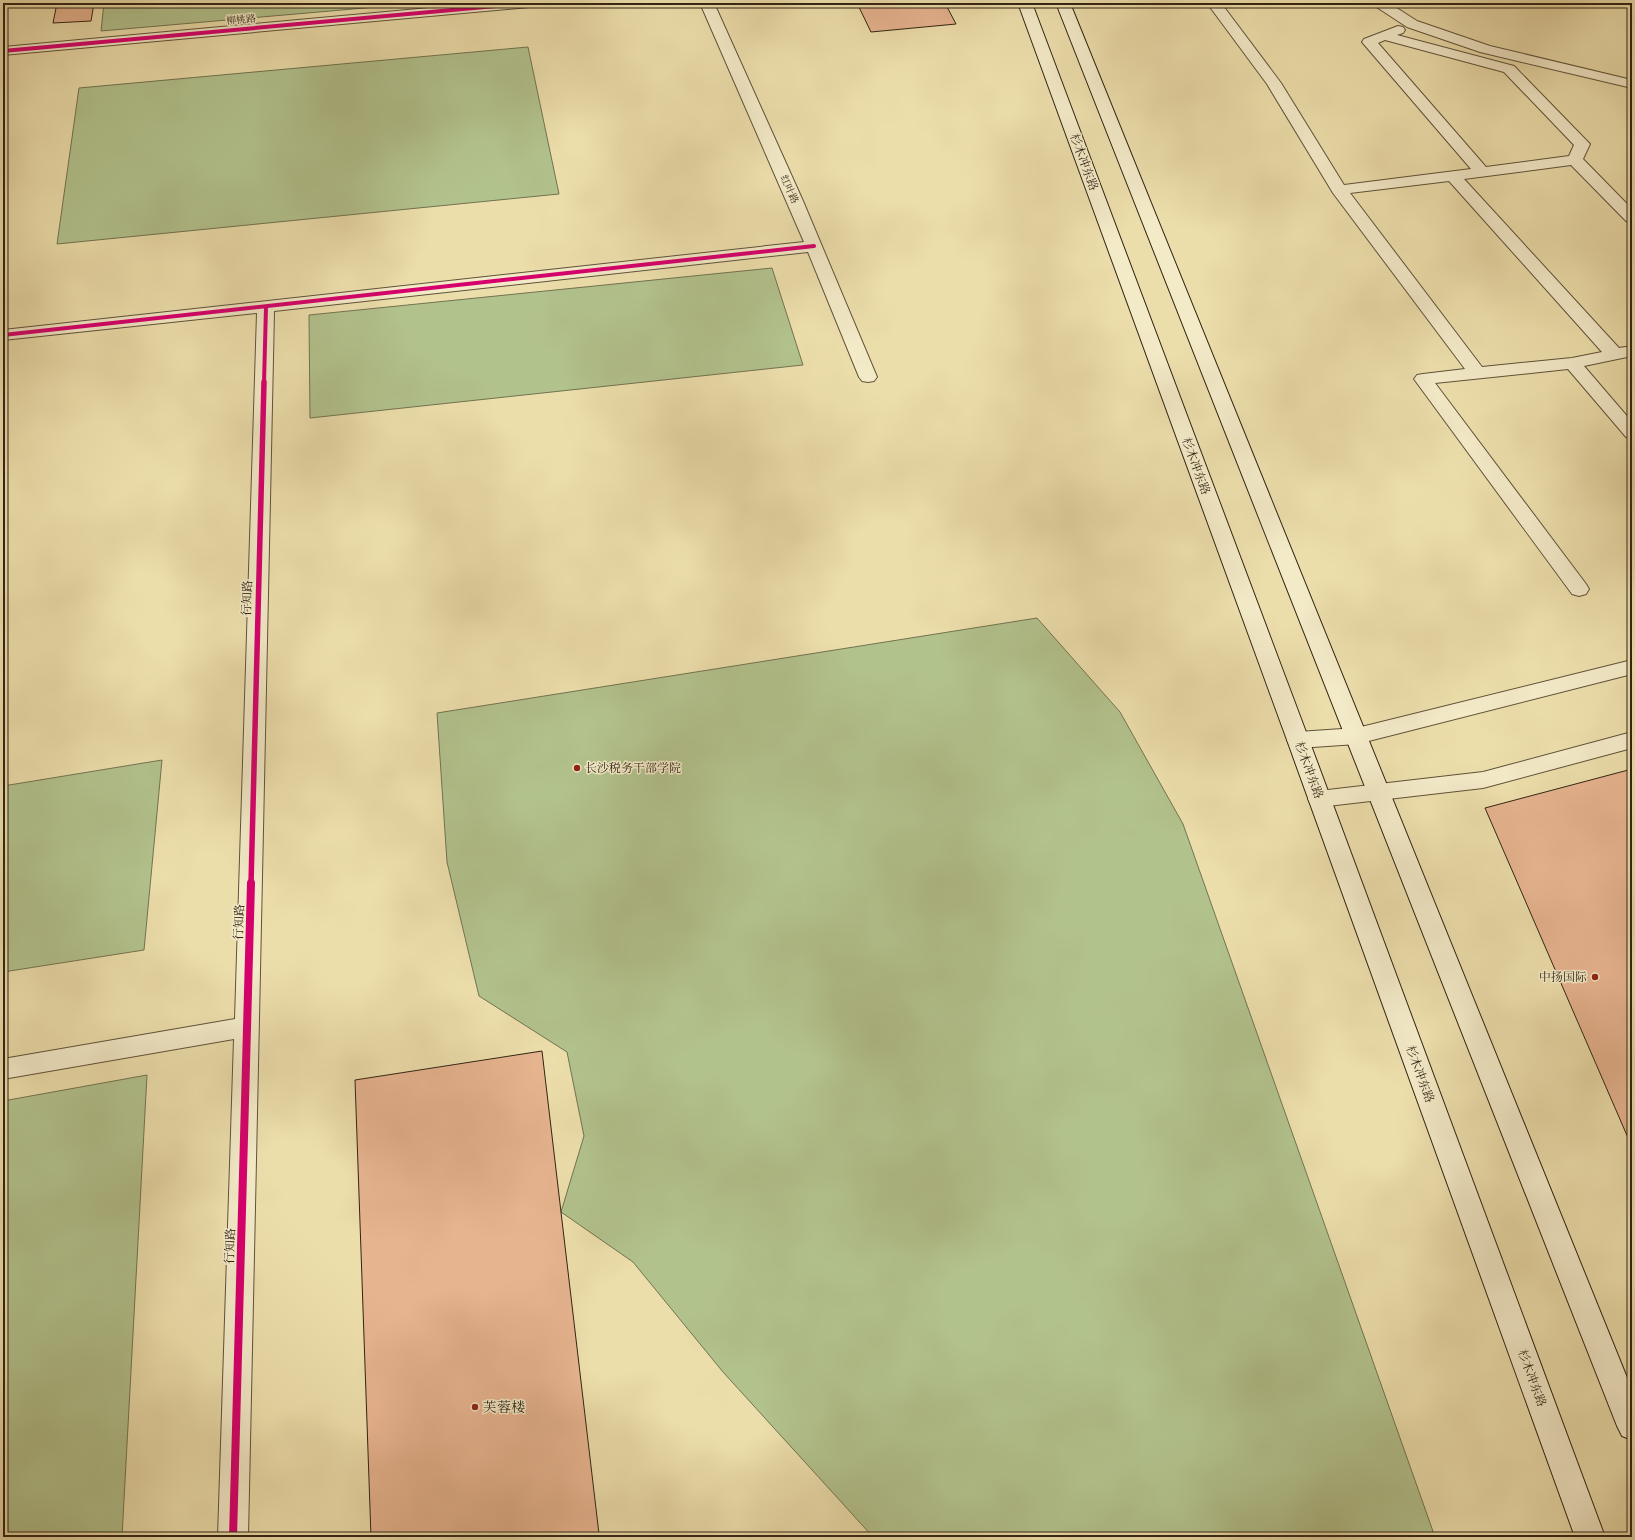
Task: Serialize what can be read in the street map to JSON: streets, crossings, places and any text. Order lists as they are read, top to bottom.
{
  "streets": {
    "street": [
      "柳桃路",
      "杉木冲东路",
      "红叶路",
      "行知路"
    ]
  },
  "places": ["长沙税务干部学院", "中扬国际", "芙蓉楼"]
}
